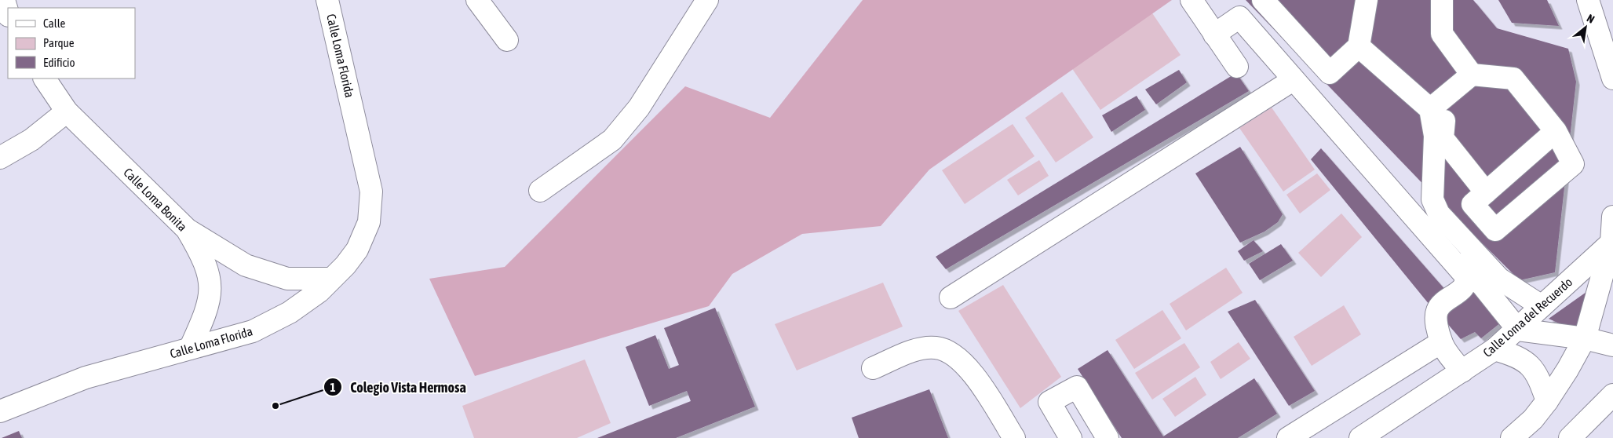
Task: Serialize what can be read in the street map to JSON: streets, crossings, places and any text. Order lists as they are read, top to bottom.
{
  "streets": {
    "street": ["Calle Loma Florida", "Calle Loma Bonita", "Calle Loma del Recuerdo"]
  },
  "crossings": [
    ["Calle Loma Florida", "Calle Loma Bonita"]
  ],
  "places": ["Colegio Vista Hermosa"],
  "legend": ["Calle", "Parque", "Edificio"],
  "north": "top right"
}
